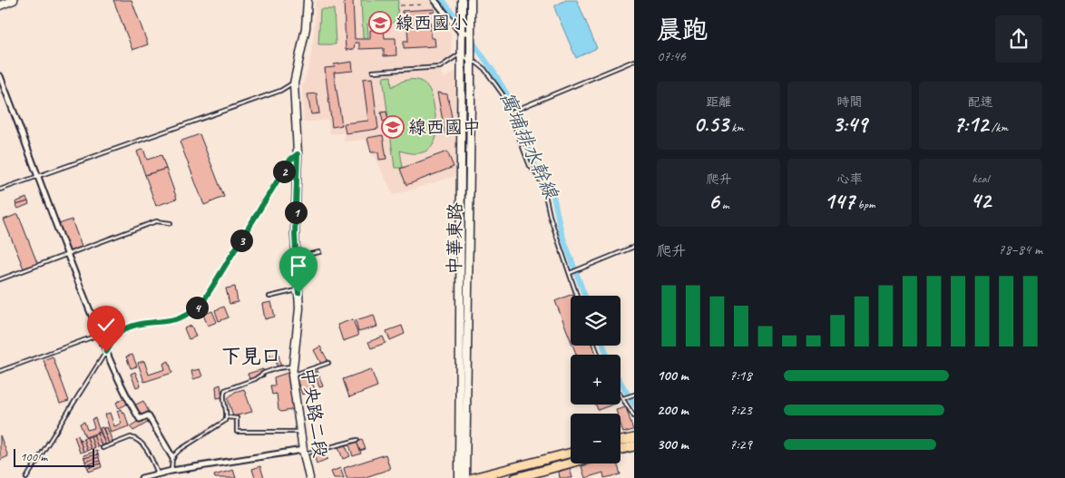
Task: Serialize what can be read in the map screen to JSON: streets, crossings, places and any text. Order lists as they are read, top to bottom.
{
  "streets": {
    "main road": ["中華東路", "中央路二段"]
  },
  "districts": ["下見口"],
  "water": ["寓埔排水幹線"],
  "places": {
    "school or university": ["線西國小", "線西國中"]
  },
  "scale_bar": "100 m",
  "page": {
    "heading": ["晨跑", "07:46"],
    "stats": [
      ["距離", "0.53 km"],
      ["時間", "3:49"],
      ["配速", "7:12 /km"],
      ["爬升", "6 m"],
      ["心率", "147 bpm"],
      ["kcal", "42"]
    ],
    "pins": [
      "2",
      "1",
      "3",
      "4"
    ],
    "chart": ["爬升", "78–84 m"],
    "map_buttons": ["+", "−"],
    "list": [
      {
        "name": "100 m",
        "note": "7:18"
      },
      {
        "name": "200 m",
        "note": "7:23"
      },
      {
        "name": "300 m",
        "note": "7:29"
      }
    ],
    "scale": "100 m"
  }
}
